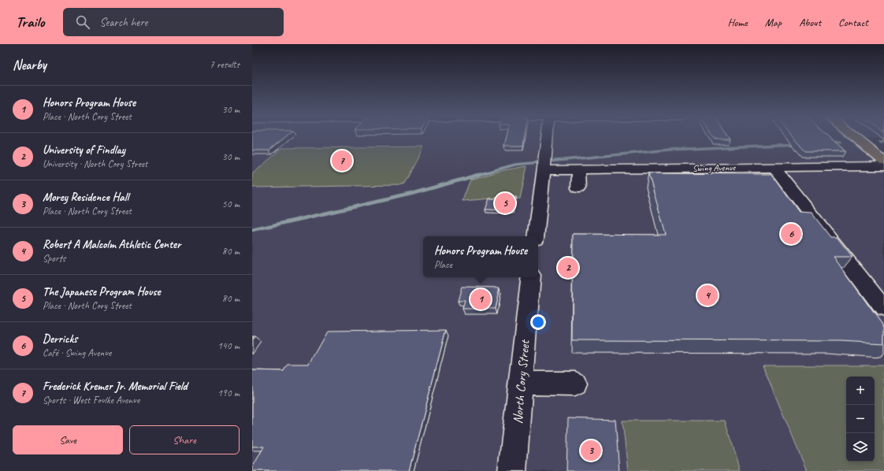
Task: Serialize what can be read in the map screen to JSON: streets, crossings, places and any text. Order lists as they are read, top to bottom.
{
  "streets": {
    "street": ["Swing Avenue", "North Cory Street"]
  },
  "page": {
    "header": "Trailo",
    "search": "Search here",
    "nav": [
      "Home",
      "Map",
      "About",
      "Contact"
    ],
    "heading": ["Nearby", "7 results"],
    "list": [
      {
        "mark": "1",
        "name": "Honors Program House",
        "note": "Place · North Cory Street",
        "value": "30 m"
      },
      {
        "mark": "2",
        "name": "University of Findlay",
        "note": "University · North Cory Street",
        "value": "30 m"
      },
      {
        "mark": "3",
        "name": "Morey Residence Hall",
        "note": "Place · North Cory Street",
        "value": "50 m"
      },
      {
        "mark": "4",
        "name": "Robert A Malcolm Athletic Center",
        "note": "Sports",
        "value": "80 m"
      },
      {
        "mark": "5",
        "name": "The Japanese Program House",
        "note": "Place · North Cory Street",
        "value": "80 m"
      },
      {
        "mark": "6",
        "name": "Derricks",
        "note": "Café · Swing Avenue",
        "value": "140 m"
      },
      {
        "mark": "7",
        "name": "Frederick Kremer Jr. Memorial Field",
        "note": "Sports · West Foulke Avenue",
        "value": "190 m"
      }
    ],
    "pins": [
      "7",
      "5",
      "6",
      "2",
      "4",
      "1",
      "3"
    ],
    "popup": ["Honors Program House", "Place"],
    "map_buttons": ["+", "−"],
    "buttons": ["Save", "Share"]
  }
}
